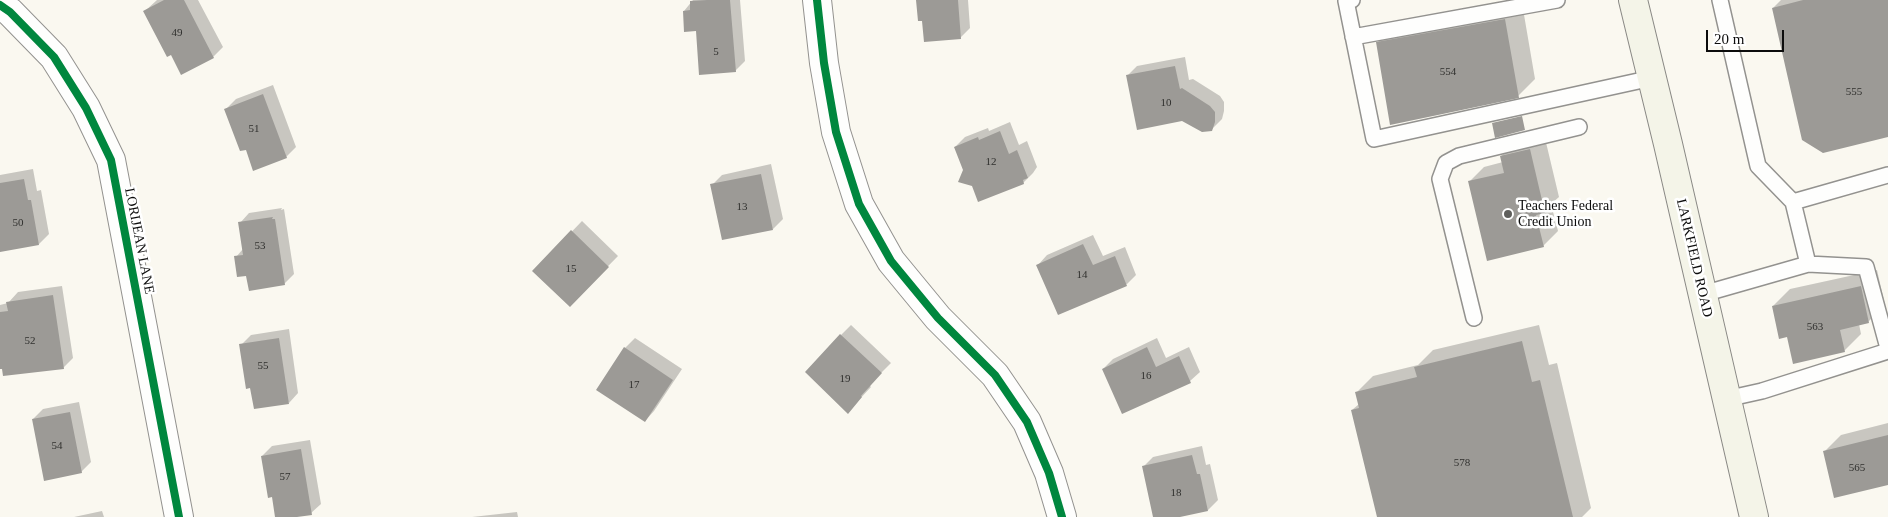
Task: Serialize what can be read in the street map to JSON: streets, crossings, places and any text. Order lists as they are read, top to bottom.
{
  "streets": {
    "main road": ["LARKFIELD ROAD"],
    "street": ["LORIJEAN LANE"]
  },
  "places": ["Teachers Federal Credit Union"],
  "house_numbers": [
    "49",
    "5",
    "554",
    "555",
    "10",
    "51",
    "12",
    "13",
    "50",
    "53",
    "15",
    "14",
    "563",
    "52",
    "55",
    "16",
    "19",
    "17",
    "54",
    "578",
    "565",
    "57",
    "18"
  ],
  "scale_bar": "20 m"
}
